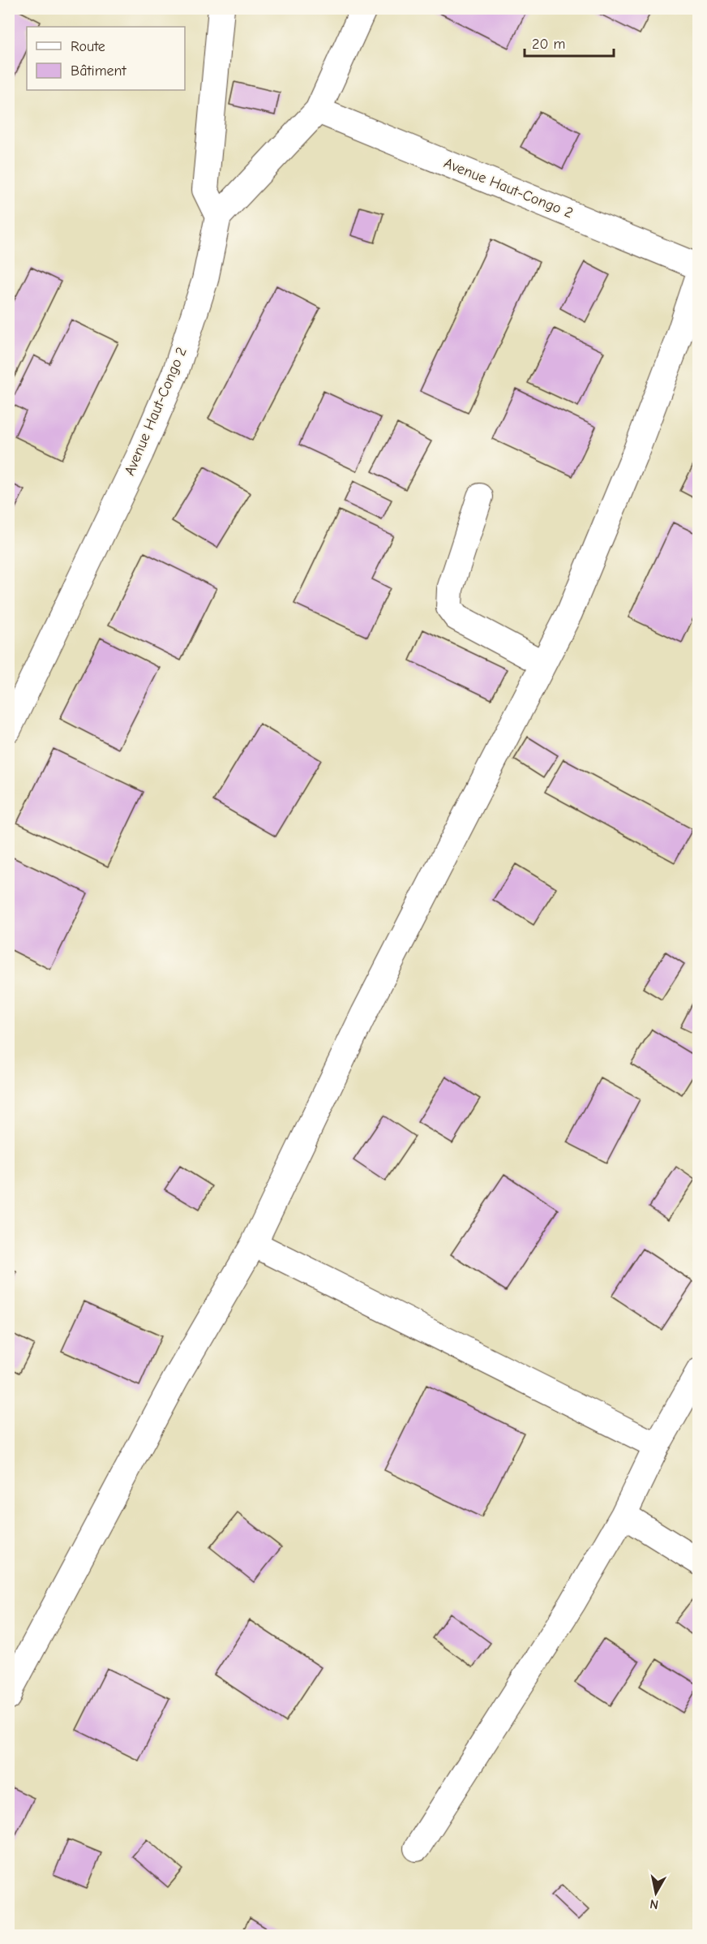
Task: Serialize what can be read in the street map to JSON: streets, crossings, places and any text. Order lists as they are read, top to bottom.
{
  "streets": {
    "street": ["Avenue Haut-Congo 2"]
  },
  "legend": ["Route", "Bâtiment"],
  "scale_bar": "20 m",
  "north": "bottom"
}
